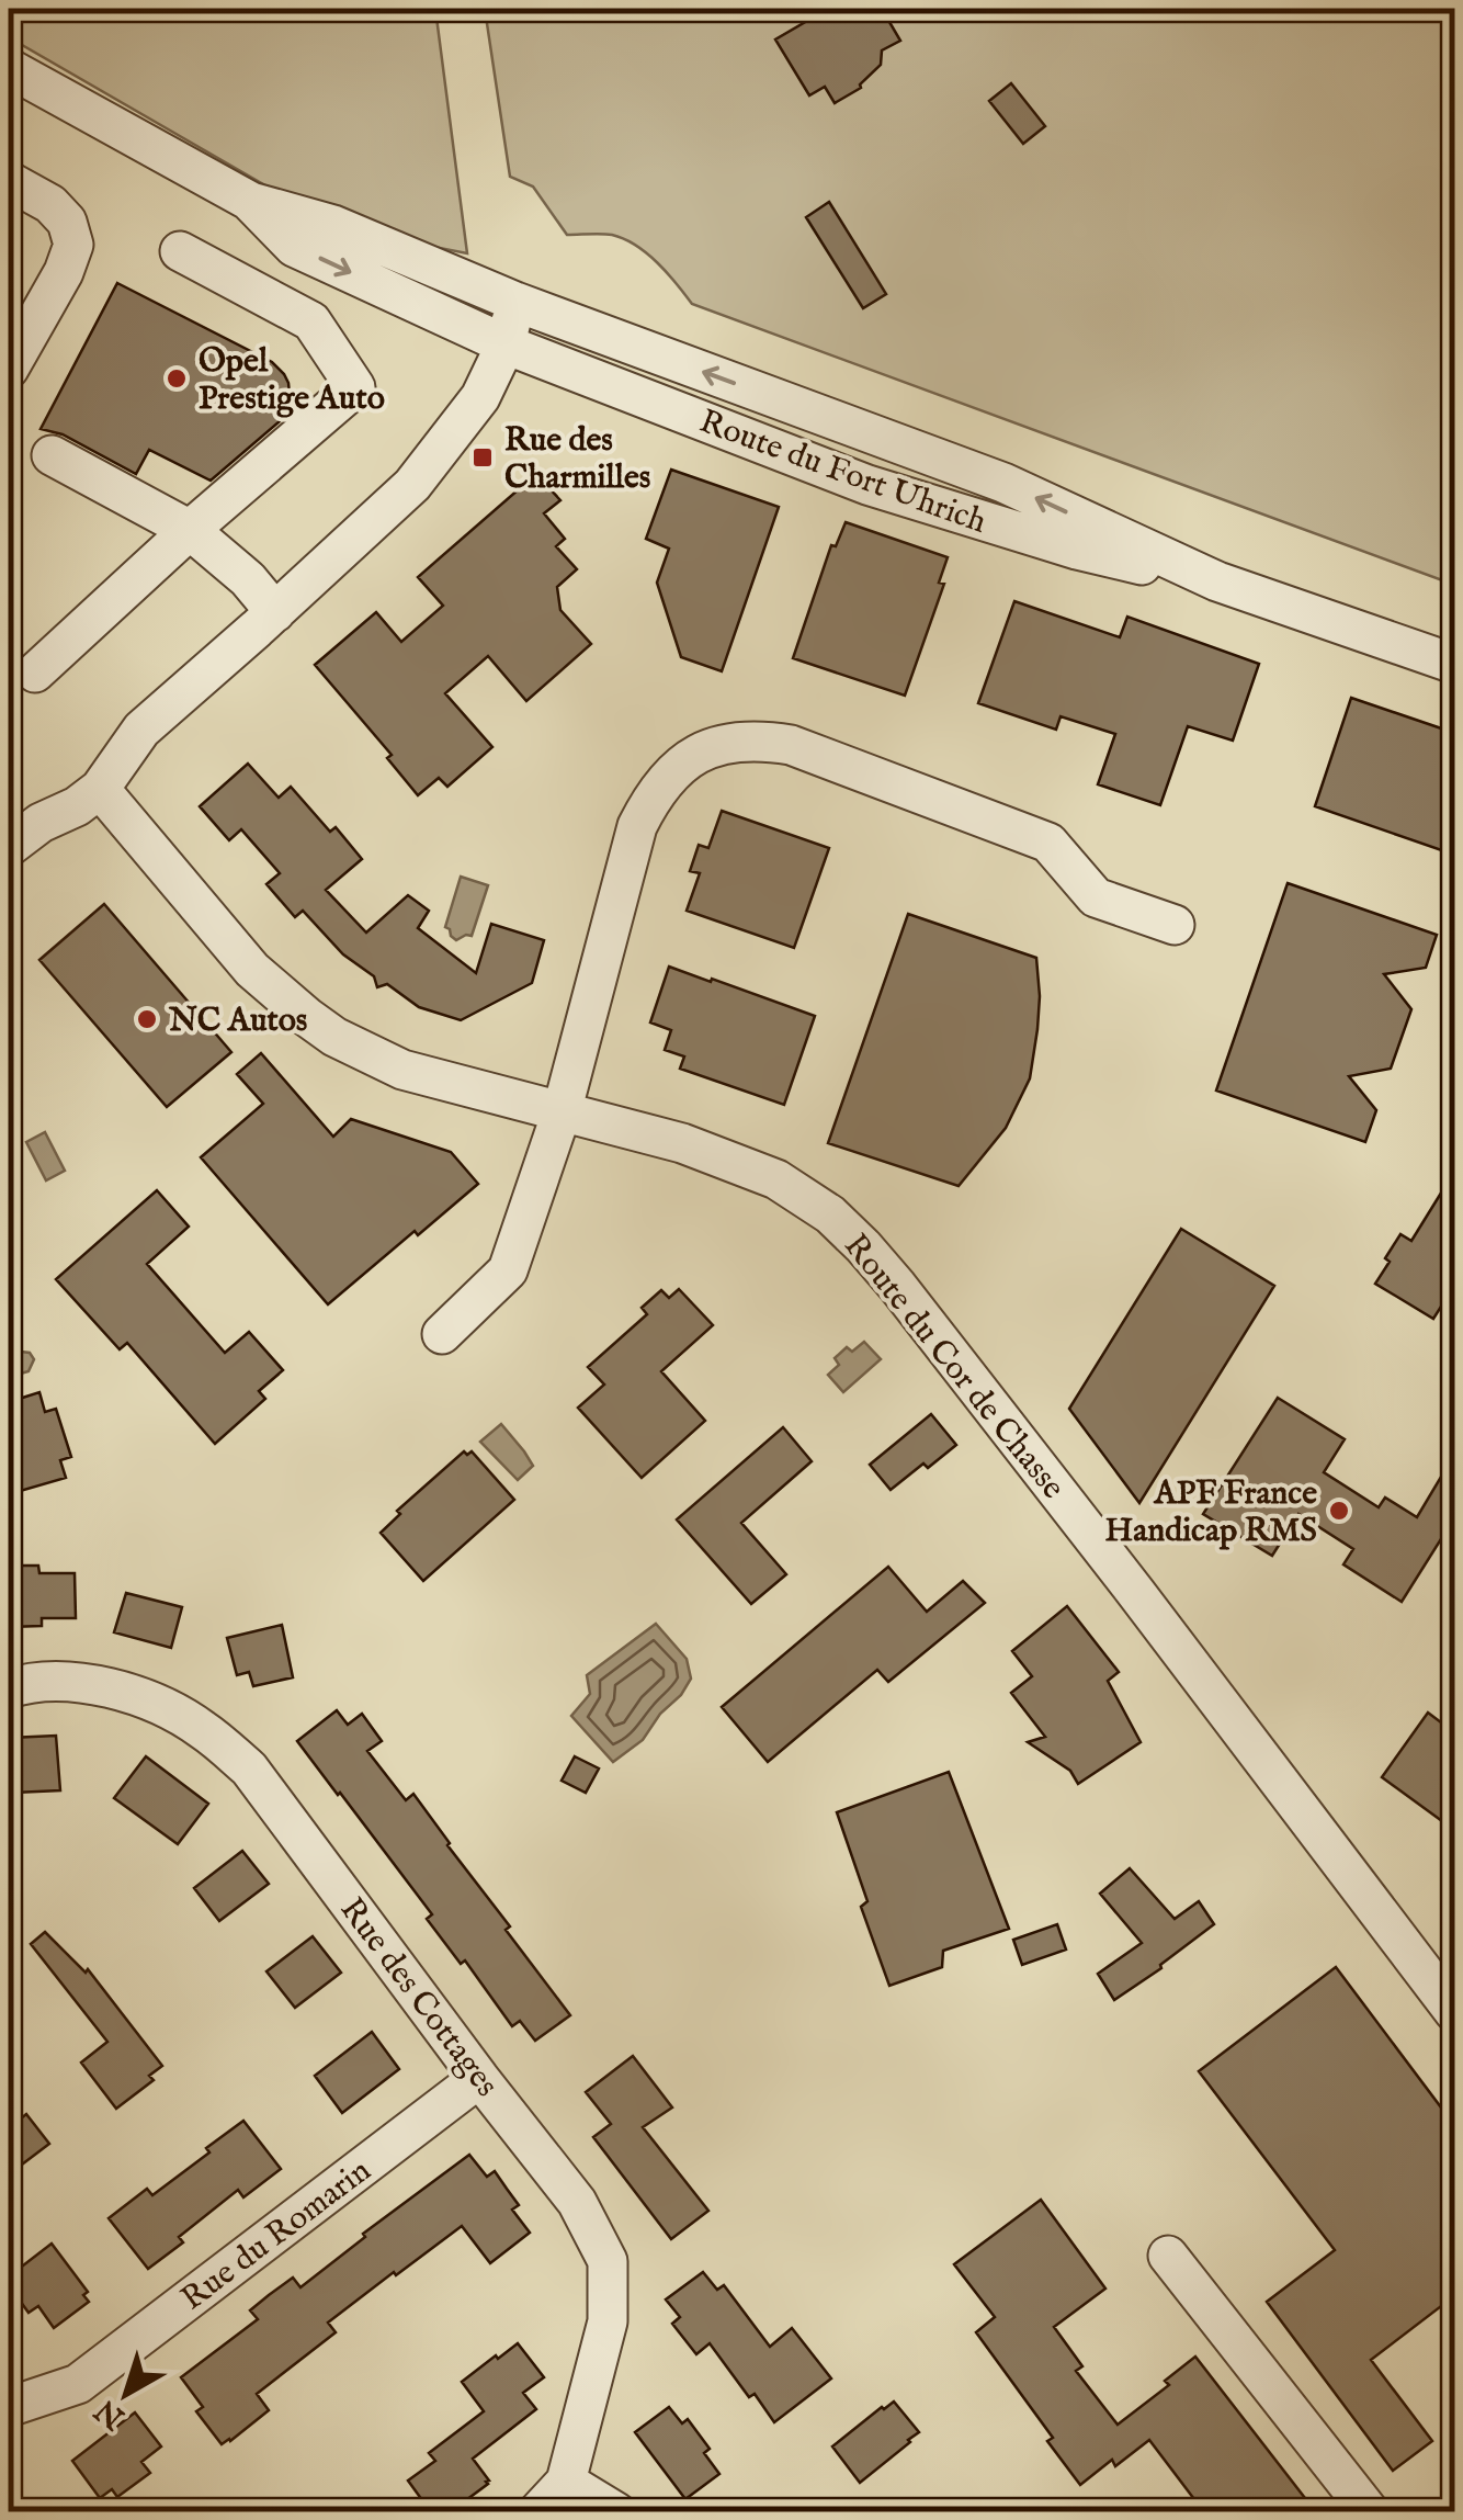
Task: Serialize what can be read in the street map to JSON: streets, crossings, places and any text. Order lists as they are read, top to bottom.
{
  "streets": {
    "street": [
      "Route du Fort Uhrich",
      "Route du Cor de Chasse",
      "Rue des Cottages",
      "Rue du Romarin"
    ]
  },
  "crossings": [
    ["Rue des Cottages", "Rue du Romarin"]
  ],
  "places": {
    "other": ["Opel Prestige Auto", "NC Autos", "APF France Handicap RMS"],
    "transit": ["Rue des Charmilles"]
  },
  "north": "bottom left"
}
